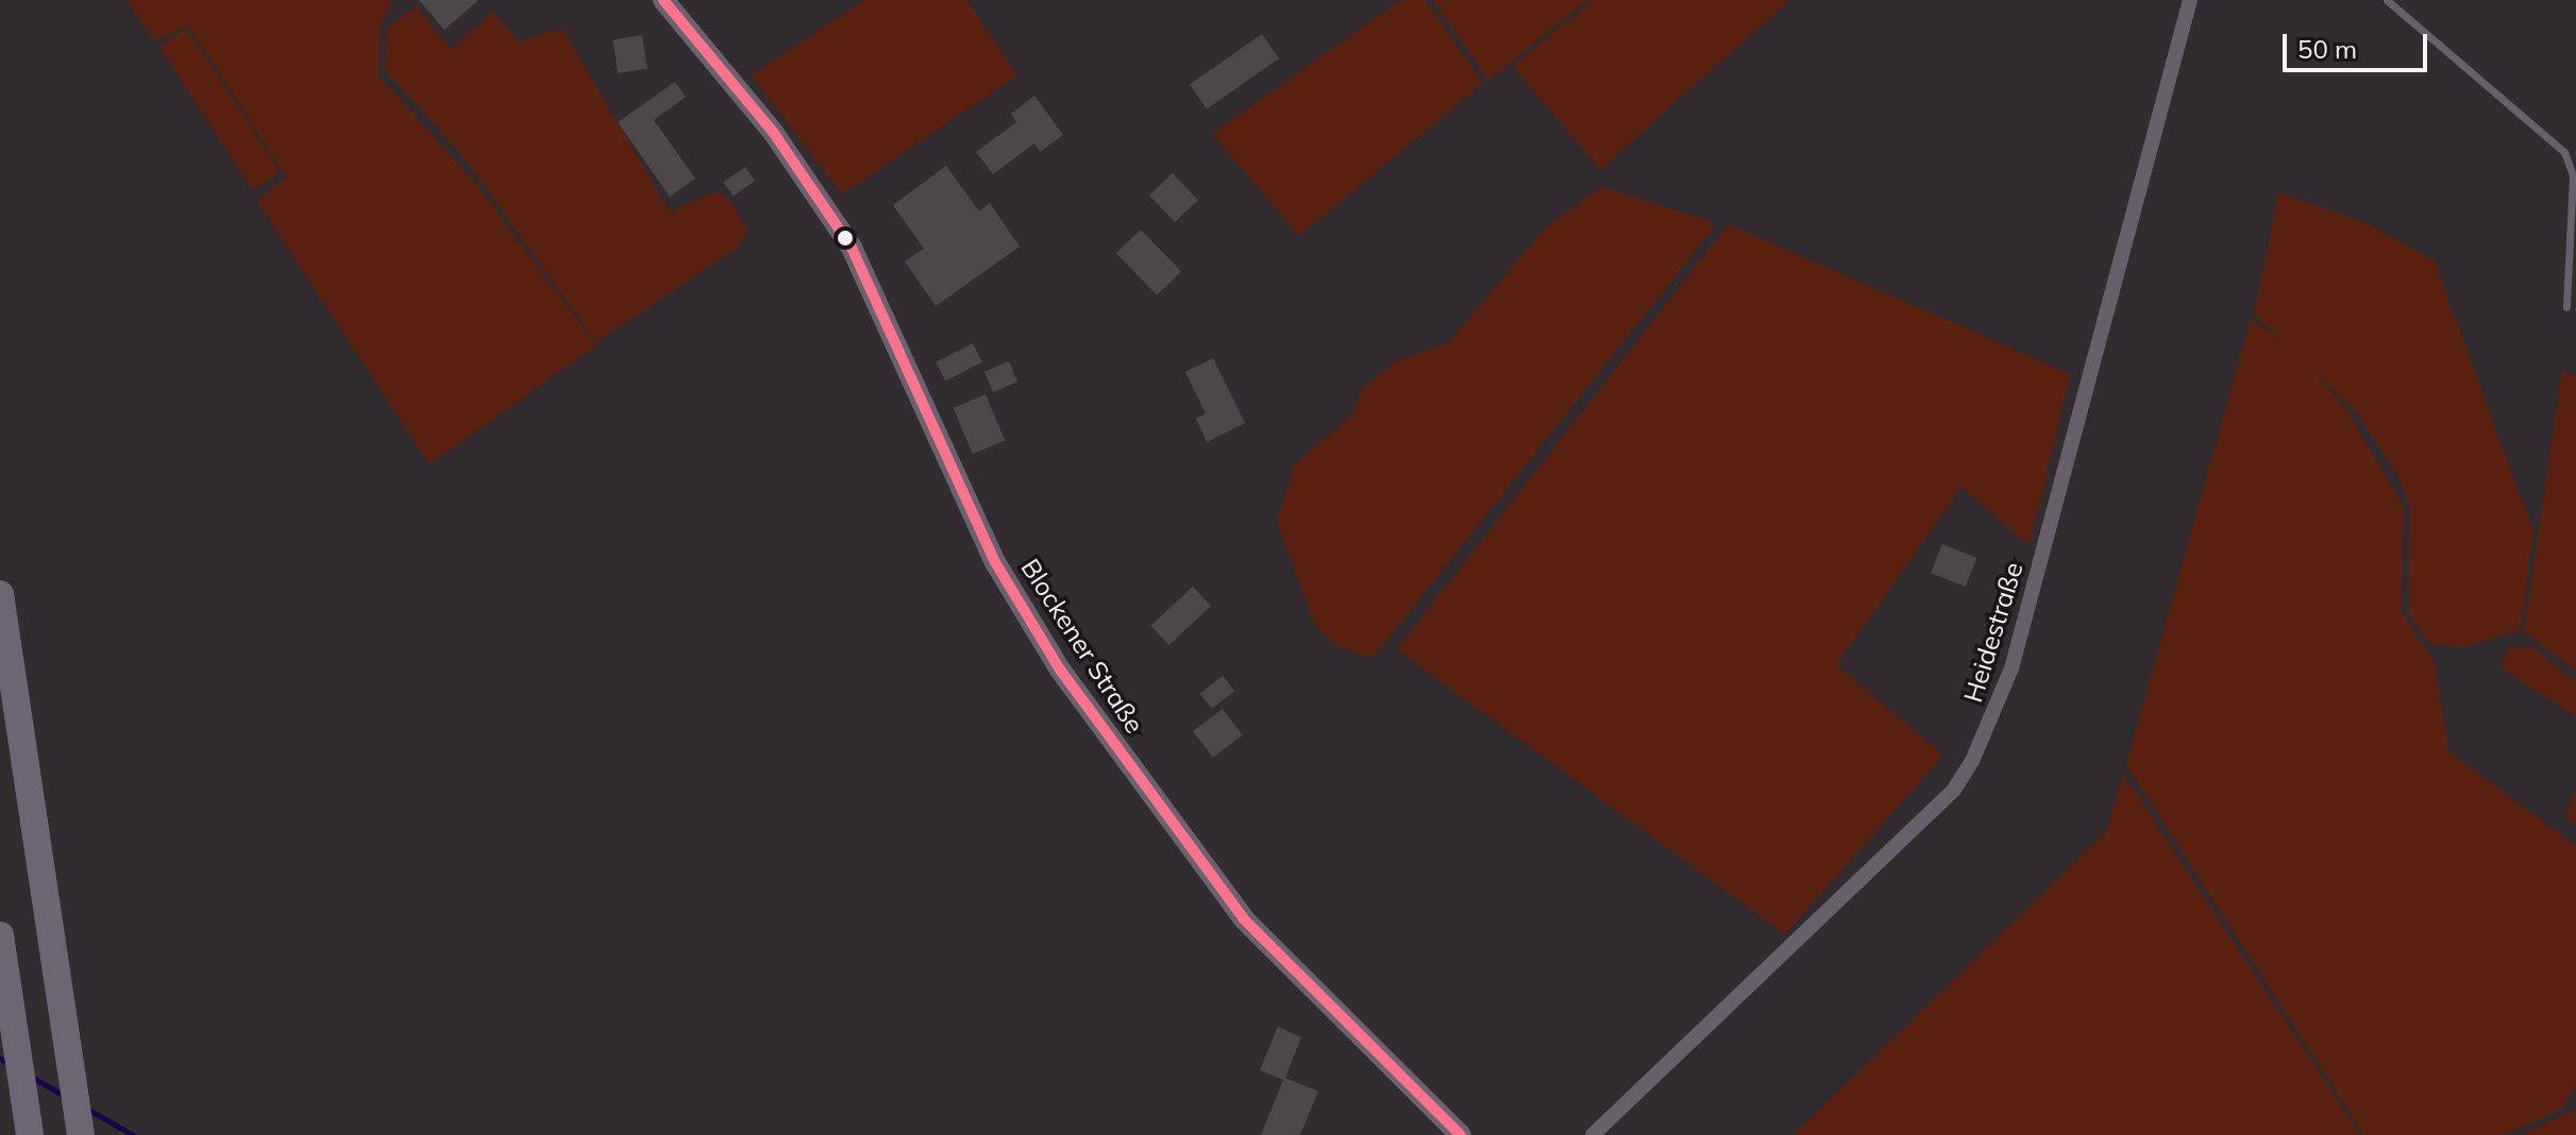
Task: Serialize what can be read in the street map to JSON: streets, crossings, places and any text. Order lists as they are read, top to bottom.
{
  "streets": {
    "street": ["Heidestraße", "Blockener Straße"]
  },
  "scale_bar": "50 m"
}
